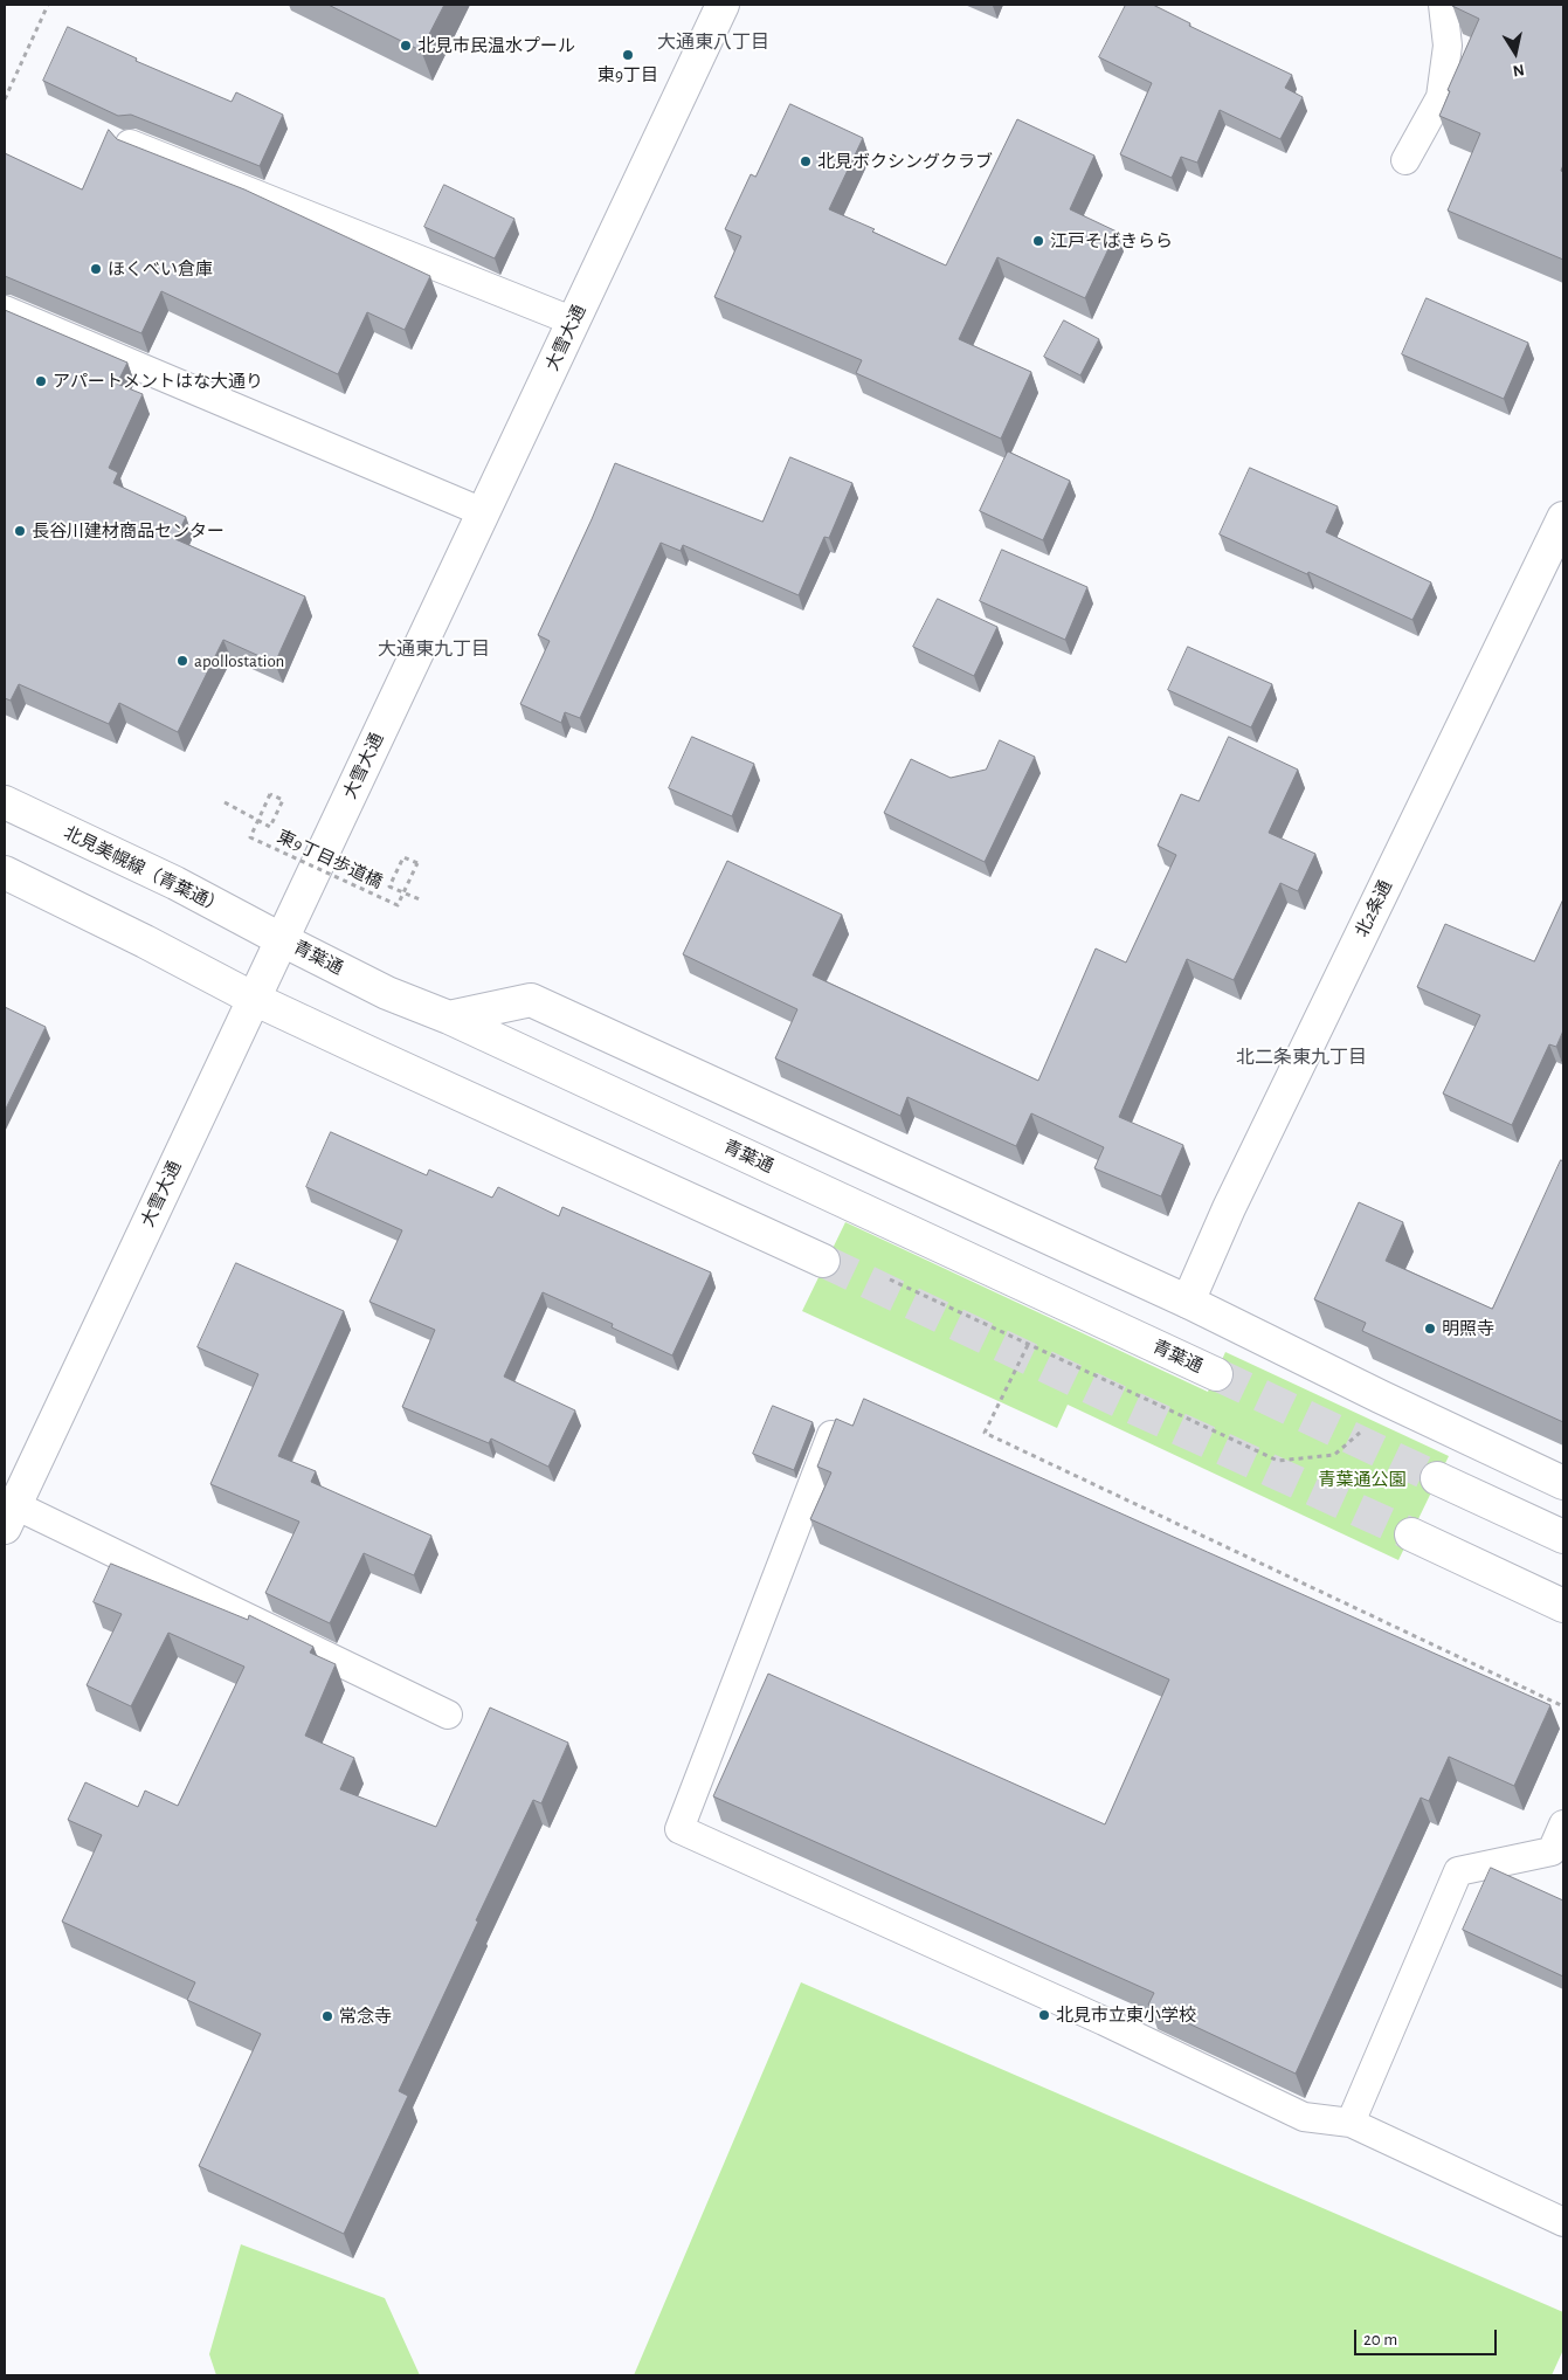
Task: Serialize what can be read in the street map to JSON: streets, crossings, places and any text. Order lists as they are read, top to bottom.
{
  "streets": {
    "main road": [
      "大雪大通",
      "北見美幌線（青葉通）",
      "北2条通",
      "青葉通"
    ],
    "path": ["東9丁目歩道橋"]
  },
  "crossings": [
    ["大雪大通", "北見美幌線（青葉通）"],
    ["大雪大通", "青葉通"],
    ["北見美幌線（青葉通）", "青葉通"]
  ],
  "districts": ["大通東八丁目", "大通東九丁目", "北二条東九丁目"],
  "parks": ["青葉通公園"],
  "places": [
    "北見市民温水プール",
    "東9丁目",
    "北見ボクシングクラブ",
    "江戸そばきらら",
    "ほくべい倉庫",
    "アパートメントはな大通り",
    "長谷川建材商品センター",
    "apollostation",
    "明照寺",
    "北見市立東小学校",
    "常念寺"
  ],
  "scale_bar": "20 m",
  "north": "bottom"
}
